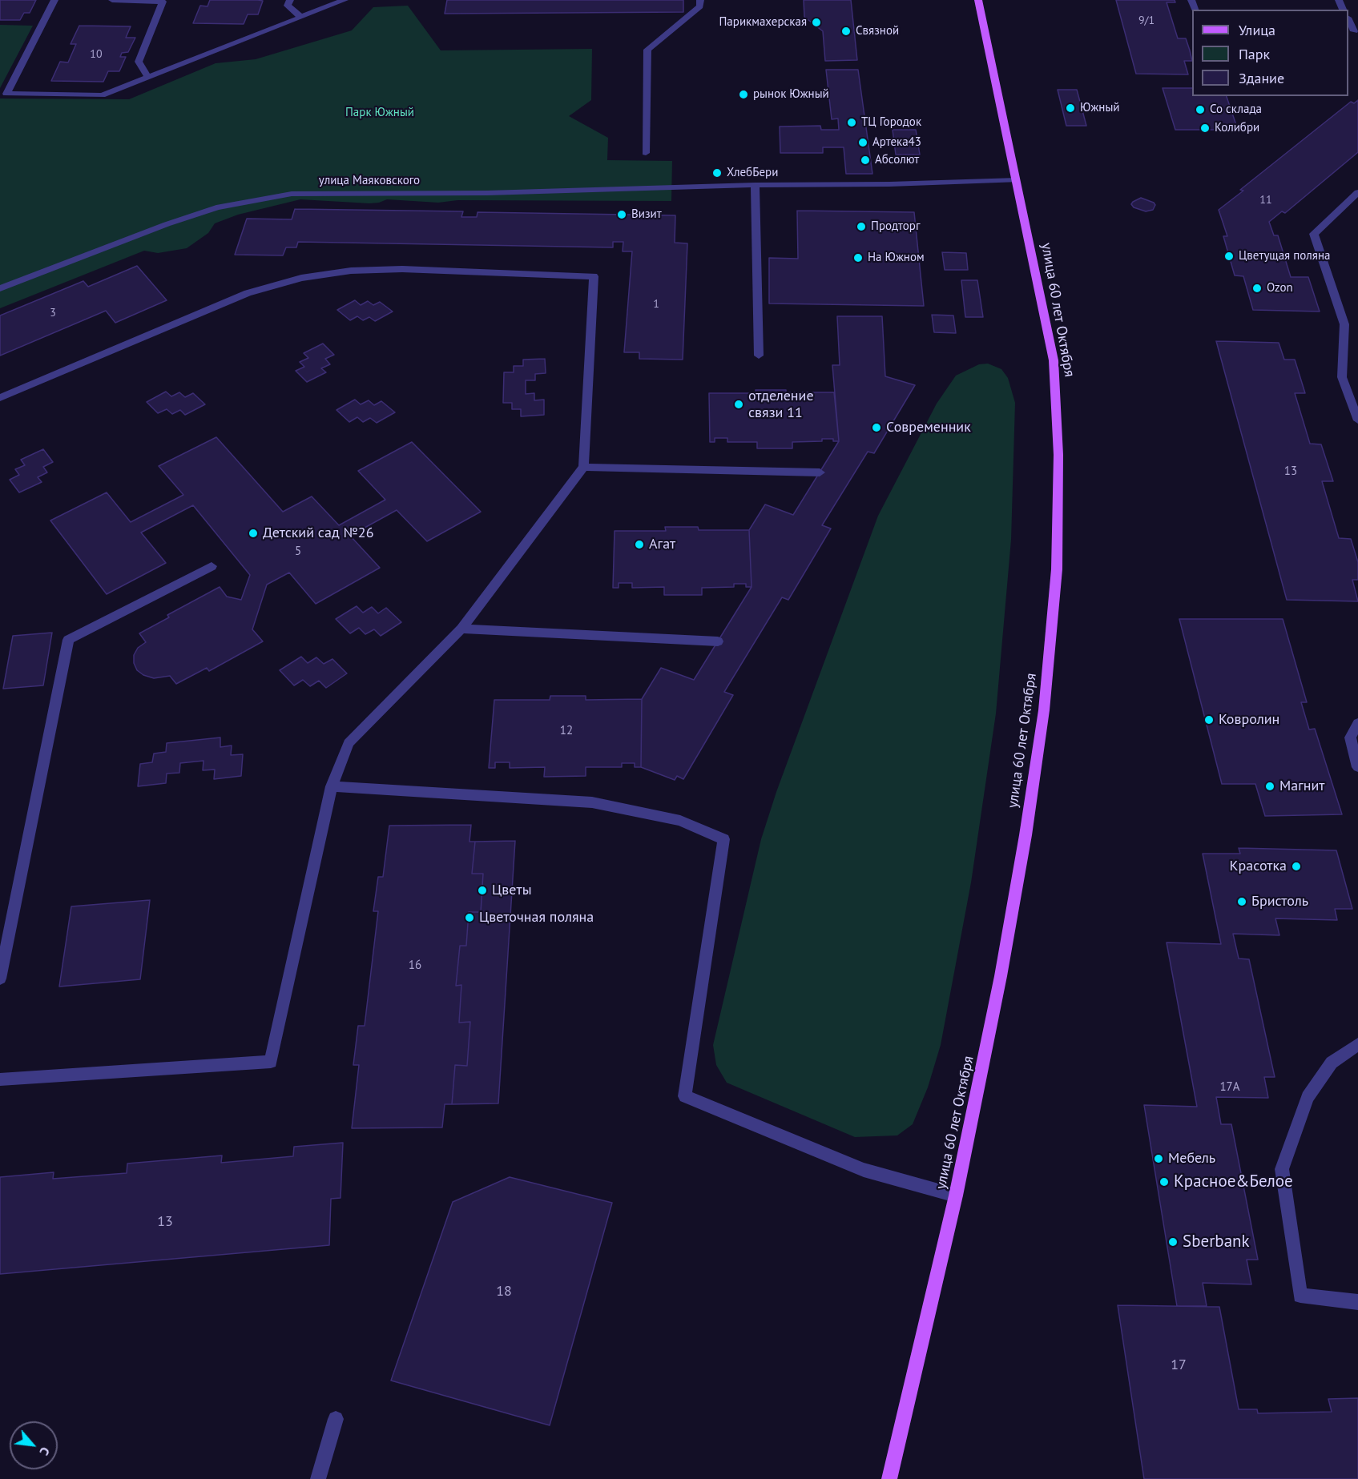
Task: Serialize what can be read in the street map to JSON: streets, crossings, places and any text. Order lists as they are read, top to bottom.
{
  "streets": {
    "main road": ["улица 60 лет Октября"],
    "street": ["улица Маяковского"]
  },
  "crossings": [
    ["улица Маяковского", "улица 60 лет Октября"]
  ],
  "parks": ["Парк Южный"],
  "places": [
    "Парикмахерская",
    "Связной",
    "рынок Южный",
    "Южный",
    "Со склада",
    "ТЦ Городок",
    "Колибри",
    "Артека43",
    "Абсолют",
    "ХлебБери",
    "Визит",
    "Продторг",
    "Цветущая поляна",
    "На Южном",
    "Ozon",
    "отделение связи 11",
    "Современник",
    "Детский сад №26",
    "Агат",
    "Ковролин",
    "Магнит",
    "Красотка",
    "Цветы",
    "Бристоль",
    "Цветочная поляна",
    "Мебель",
    "Красное&Белое",
    "Sberbank"
  ],
  "house_numbers": [
    "9/1",
    "10",
    "11",
    "1",
    "3",
    "13",
    "5",
    "12",
    "16",
    "17А",
    "13",
    "18",
    "17"
  ],
  "legend": ["Улица", "Парк", "Здание"],
  "north": "bottom right"
}
